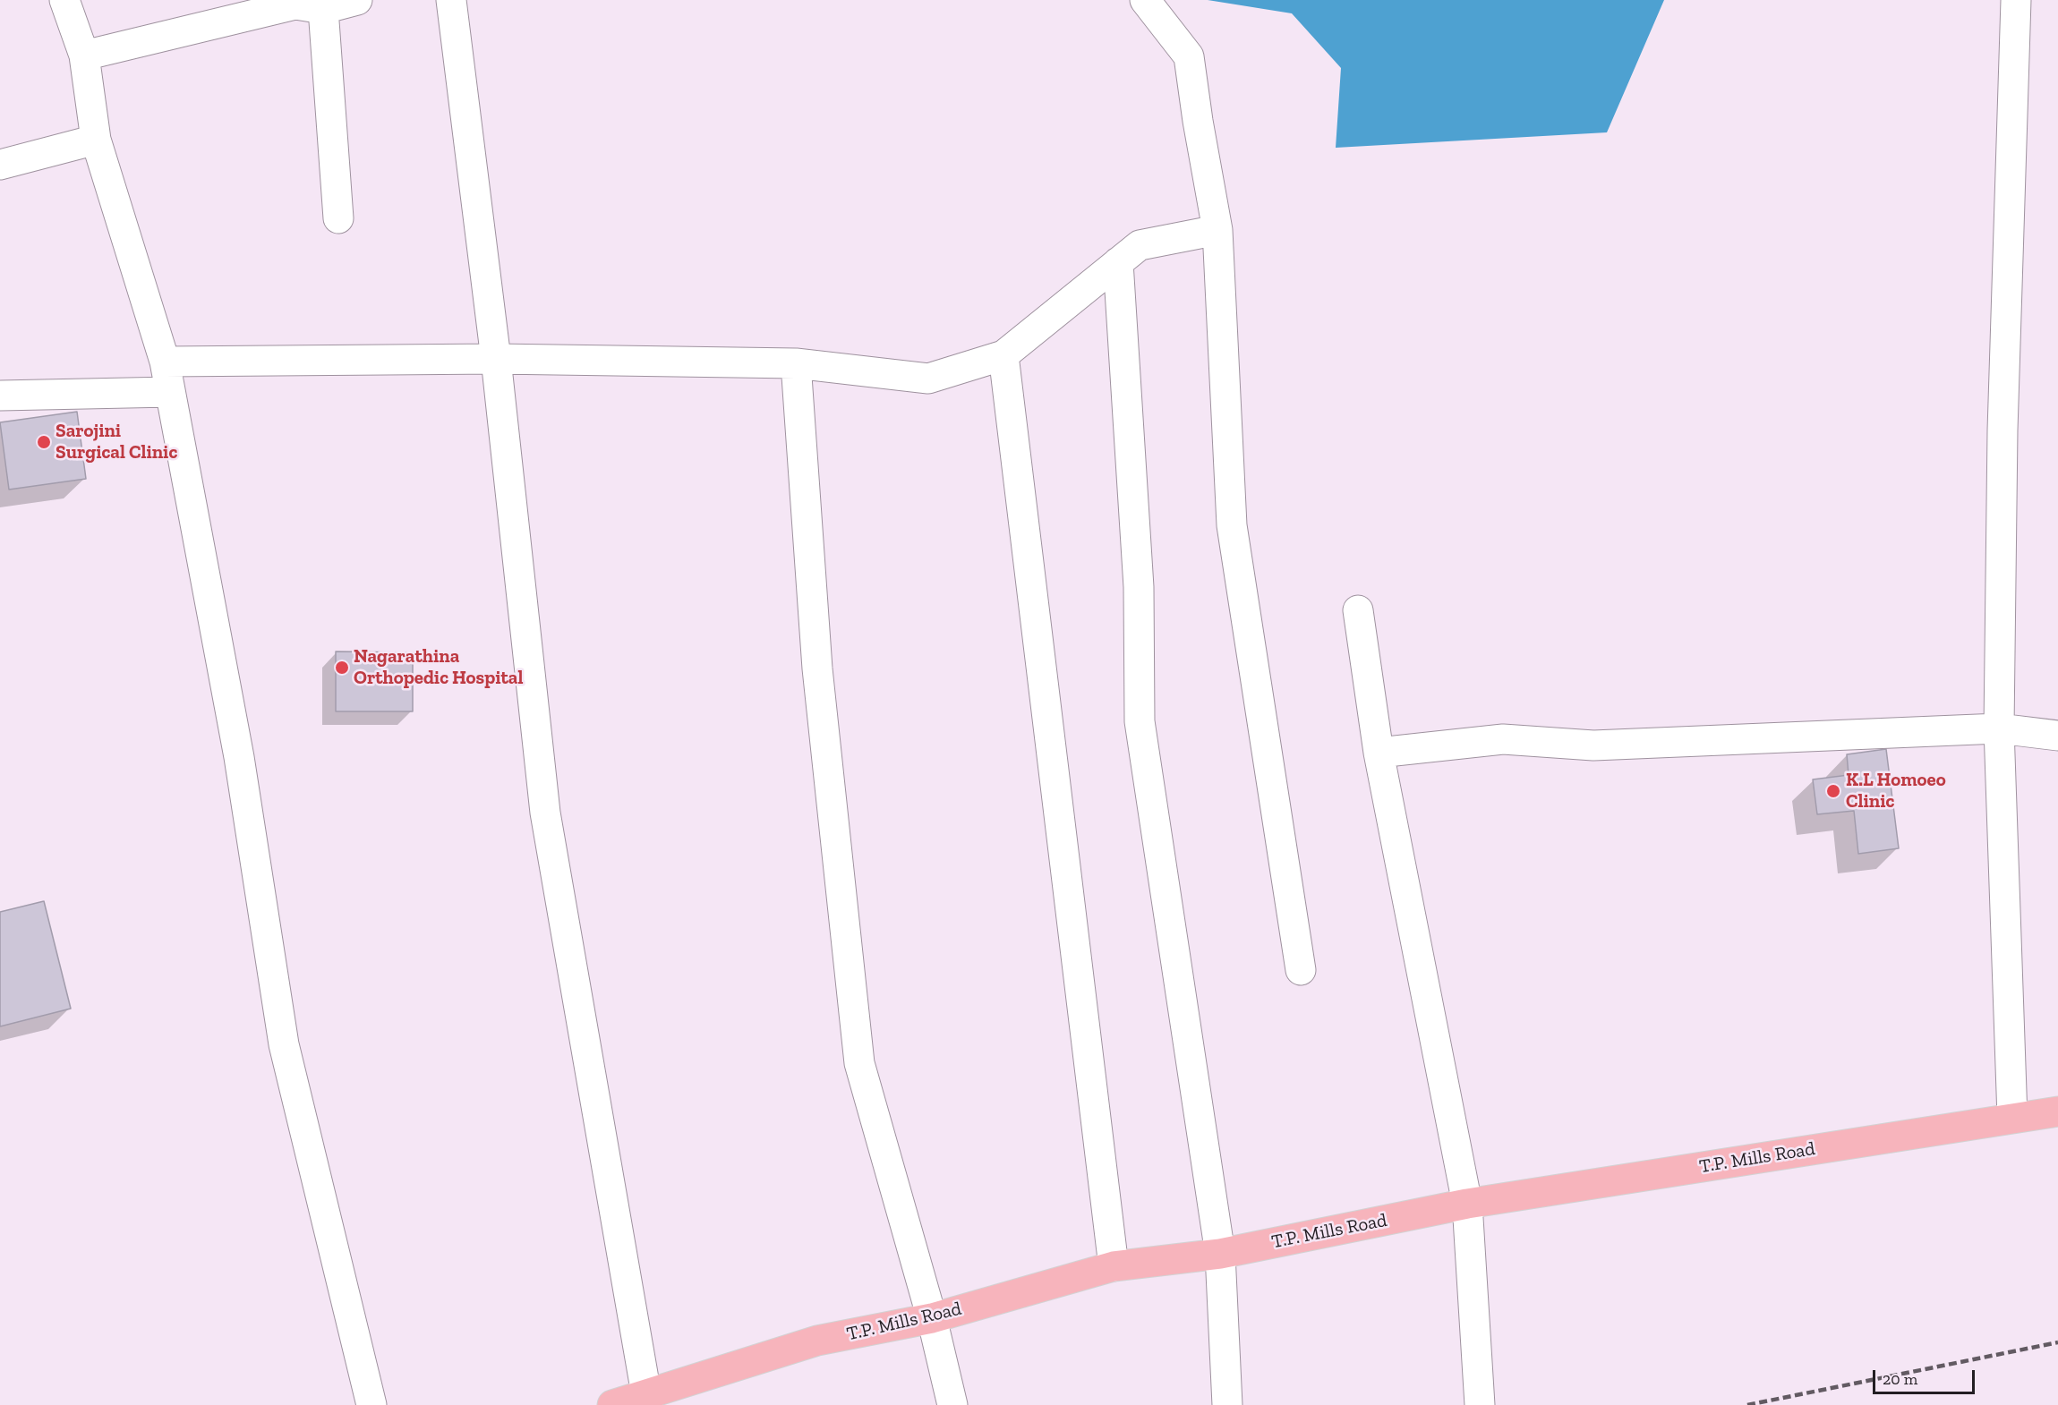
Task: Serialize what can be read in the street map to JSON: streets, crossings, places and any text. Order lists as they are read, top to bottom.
{
  "streets": {
    "main road": ["T.P. Mills Road"]
  },
  "places": ["Sarojini Surgical Clinic", "Nagarathina Orthopedic Hospital", "K.L Homoeo Clinic"],
  "scale_bar": "20 m"
}
